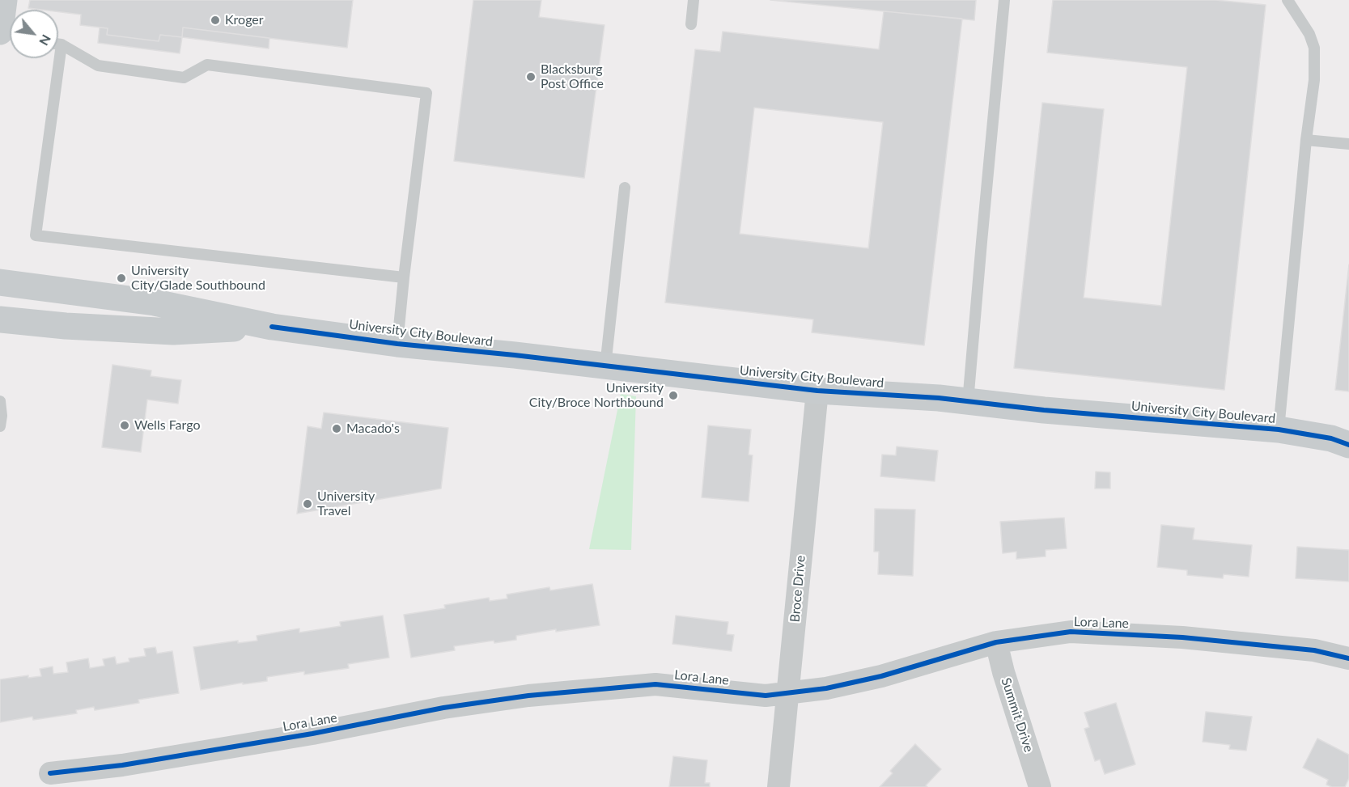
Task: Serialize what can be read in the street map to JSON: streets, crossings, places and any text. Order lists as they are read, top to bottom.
{
  "streets": {
    "main road": ["University City Boulevard"],
    "street": ["Broce Drive", "Lora Lane", "Summit Drive"]
  },
  "crossings": [
    ["University City Boulevard", "Broce Drive"],
    ["Broce Drive", "Lora Lane"],
    ["Lora Lane", "Summit Drive"]
  ],
  "places": [
    "Kroger",
    "Blacksburg Post Office",
    "University City/Glade Southbound",
    "University City/Broce Northbound",
    "Wells Fargo",
    "Macado's",
    "University Travel"
  ],
  "north": "bottom right"
}
